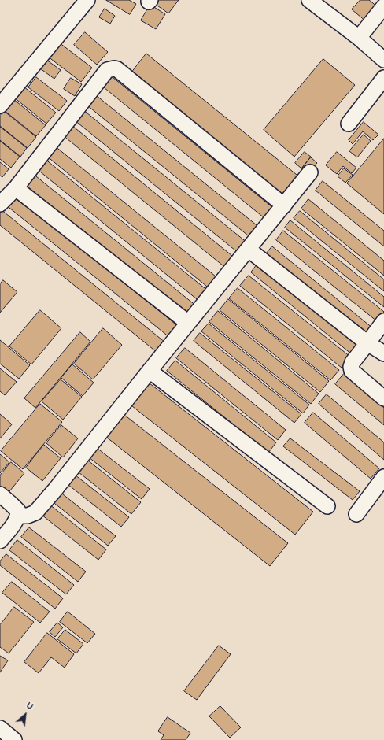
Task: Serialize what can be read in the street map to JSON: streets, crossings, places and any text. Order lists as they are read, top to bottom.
{
  "north": "top right"
}
